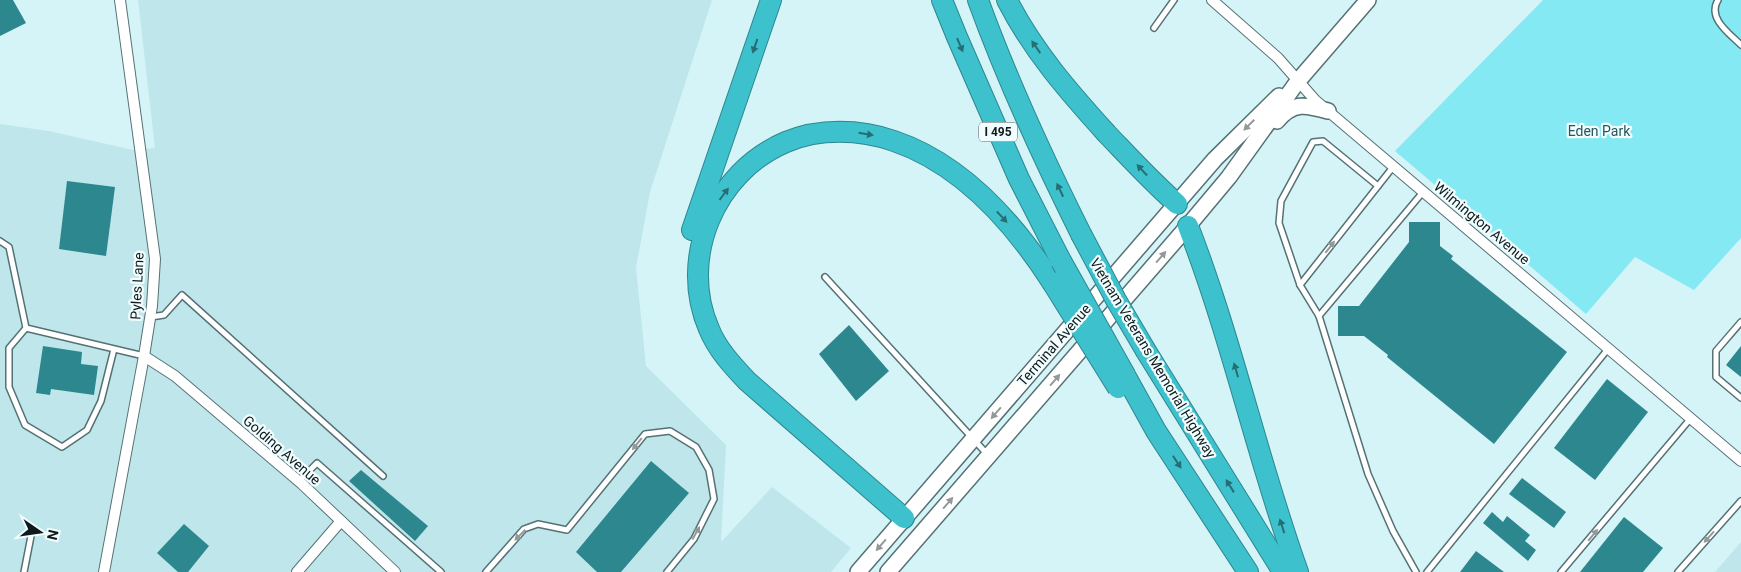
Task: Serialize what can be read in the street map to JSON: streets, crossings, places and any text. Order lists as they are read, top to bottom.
{
  "streets": {
    "highway": ["I 495", "Vietnam Veterans Memorial Highway"],
    "main road": ["Terminal Avenue"],
    "street": ["Wilmington Avenue", "Pyles Lane", "Golding Avenue"]
  },
  "crossings": [
    ["Wilmington Avenue", "Terminal Avenue"],
    ["Pyles Lane", "Golding Avenue"]
  ],
  "parks": ["Eden Park"],
  "north": "right"
}
